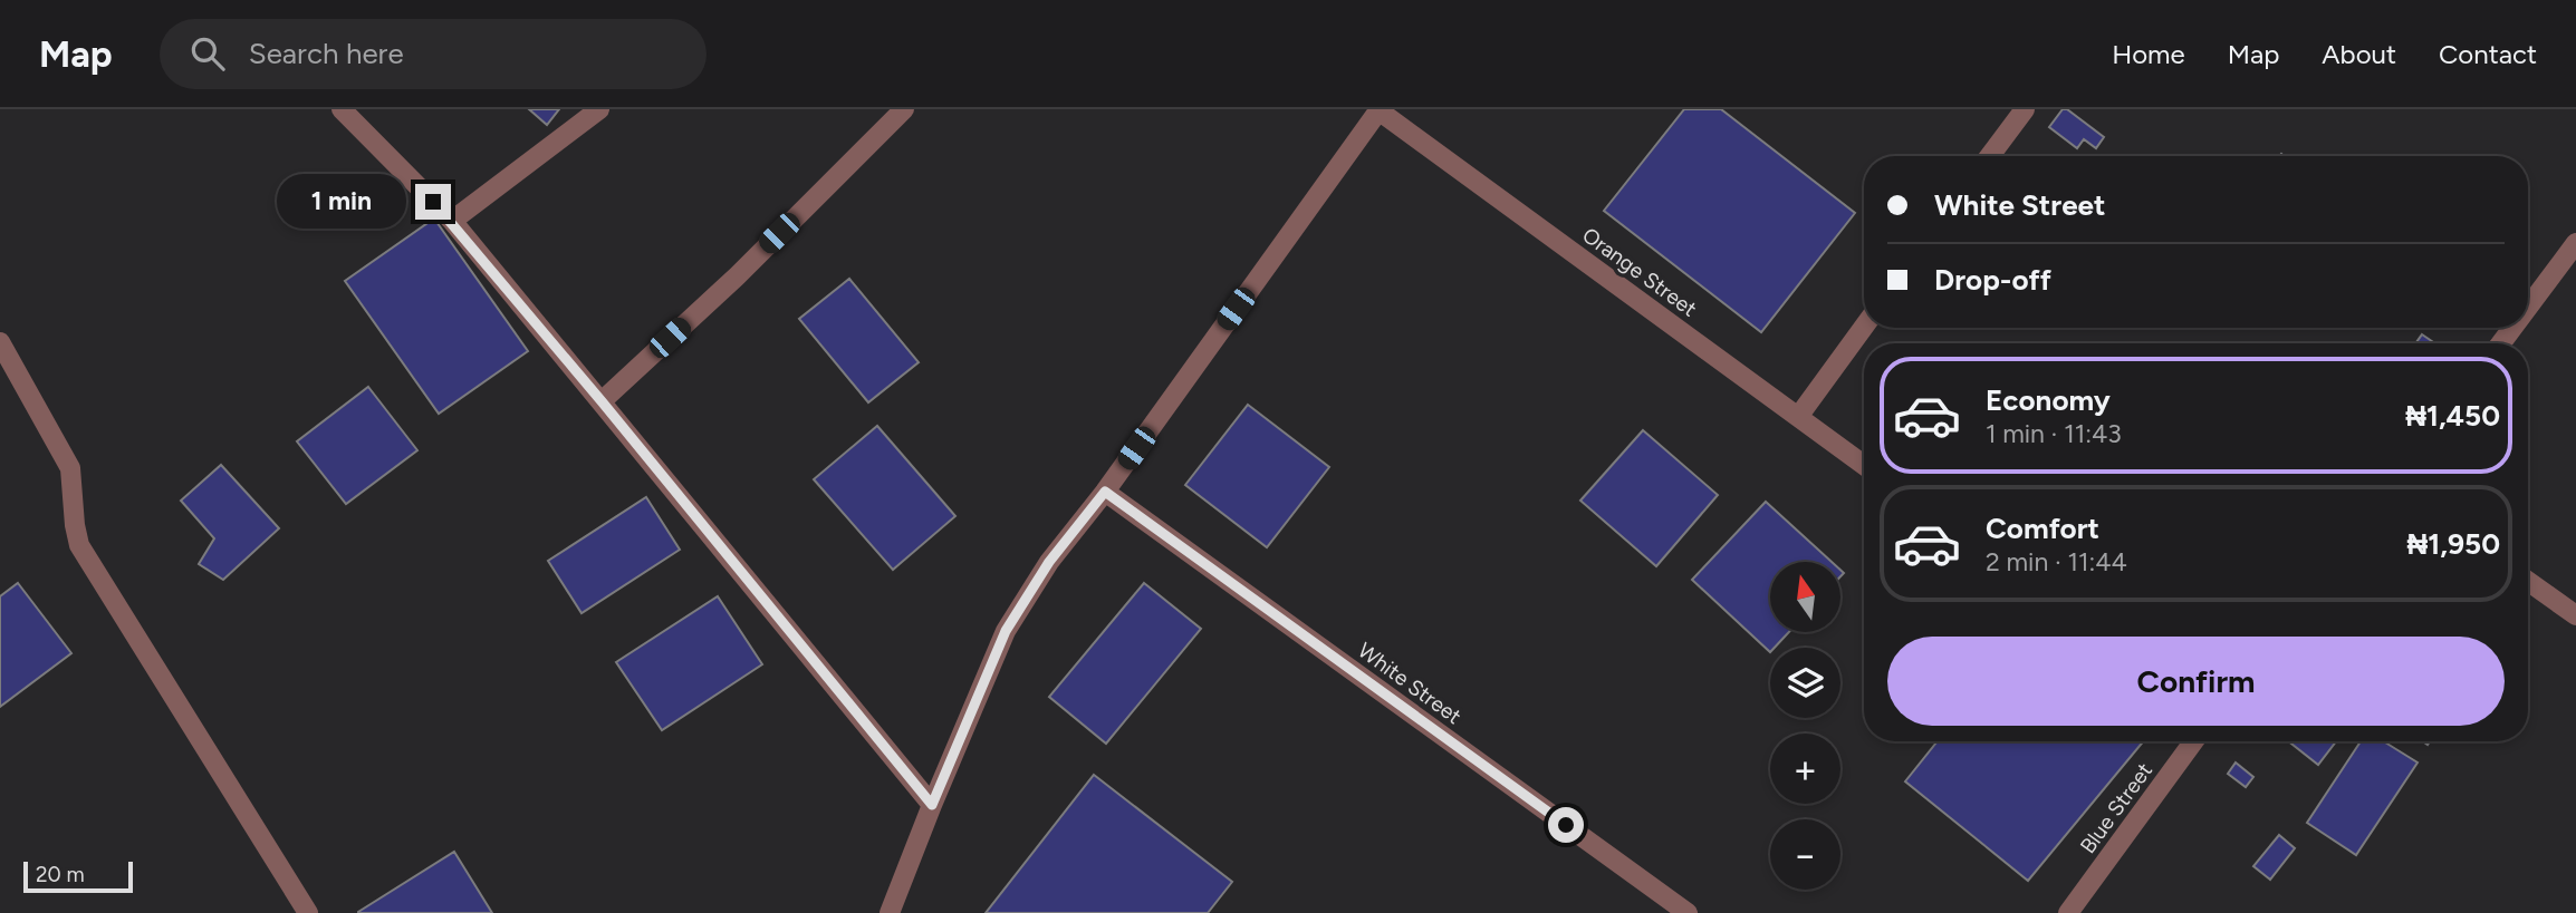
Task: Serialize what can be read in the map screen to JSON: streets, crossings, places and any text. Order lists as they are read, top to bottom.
{
  "streets": {
    "street": ["Orange Street", "White Street", "Blue Street"]
  },
  "scale_bar": "20 m",
  "north": "top",
  "page": {
    "header": "Map",
    "search": "Search here",
    "nav": [
      "Home",
      "Map",
      "About",
      "Contact"
    ],
    "banner": ["White Street", "Drop-off"],
    "bubble": "1 min",
    "list": [
      {
        "name": "Economy",
        "note": "1 min · 11:43",
        "value": "₦1,450"
      },
      {
        "name": "Comfort",
        "note": "2 min · 11:44",
        "value": "₦1,950"
      }
    ],
    "map_buttons": ["+", "−"],
    "buttons": "Confirm",
    "scale": "20 m"
  }
}
